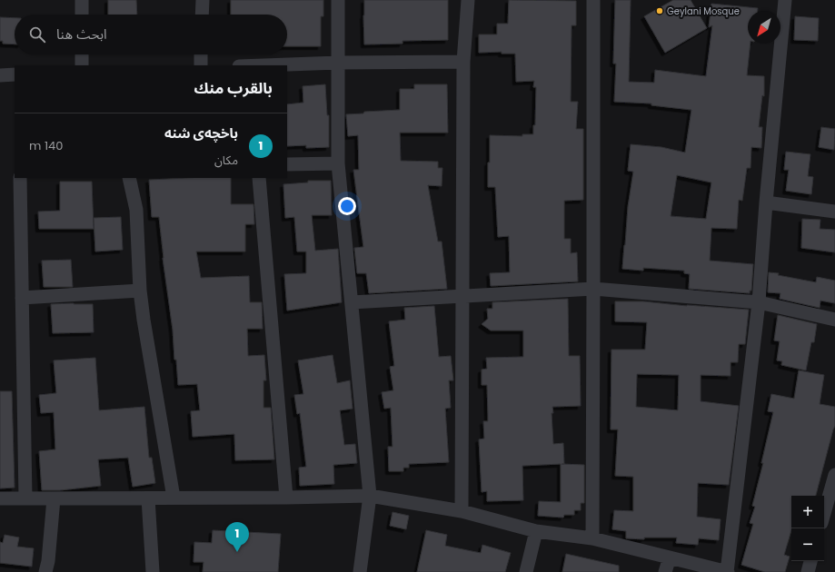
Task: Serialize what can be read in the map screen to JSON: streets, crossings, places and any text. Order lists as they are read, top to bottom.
{
  "places": ["Geylani Mosque"],
  "north": "bottom left",
  "page": {
    "search": "ابحث هنا",
    "heading": "بالقرب منك",
    "list": [
      {
        "mark": "1",
        "name": "باخچەی شنە",
        "note": "مكان",
        "value": "140 m"
      }
    ],
    "map_buttons": ["+", "−"],
    "pins": "1"
  }
}
